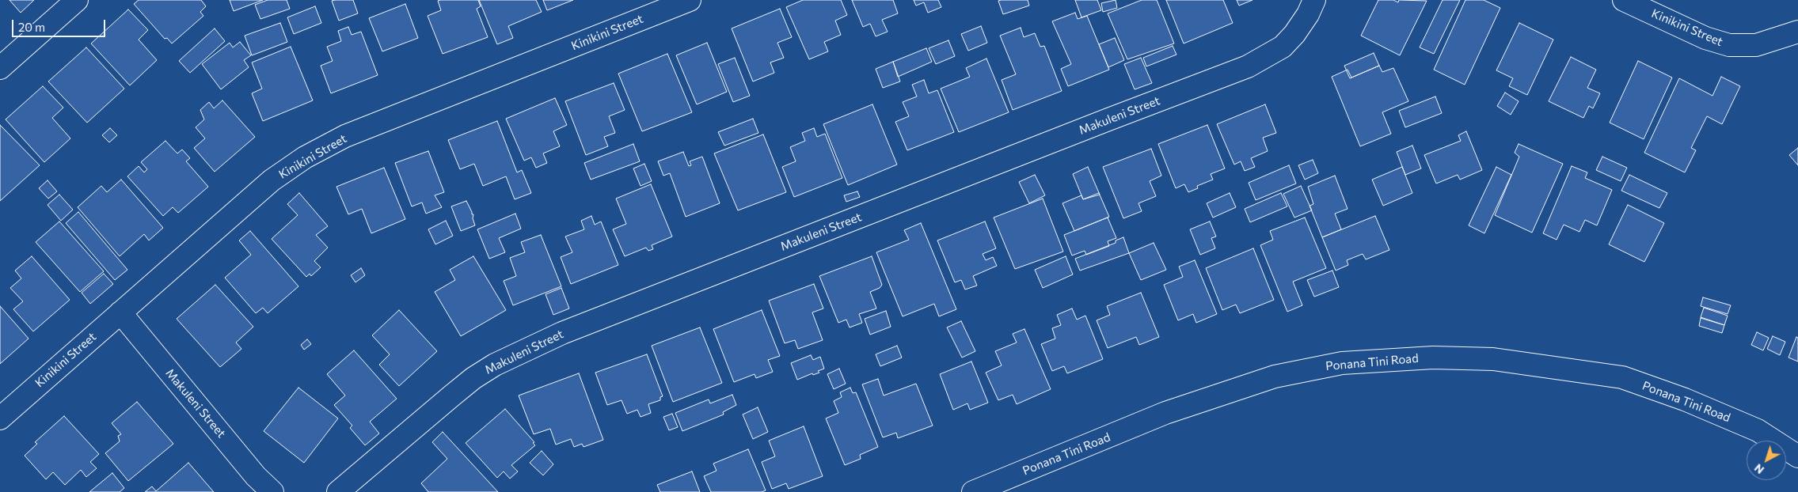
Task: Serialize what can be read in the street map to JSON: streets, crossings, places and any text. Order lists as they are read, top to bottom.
{
  "streets": {
    "street": ["Kinikini Street", "Makuleni Street", "Ponana Tini Road"]
  },
  "crossings": [
    ["Kinikini Street", "Makuleni Street"]
  ],
  "scale_bar": "20 m",
  "north": "bottom left"
}
